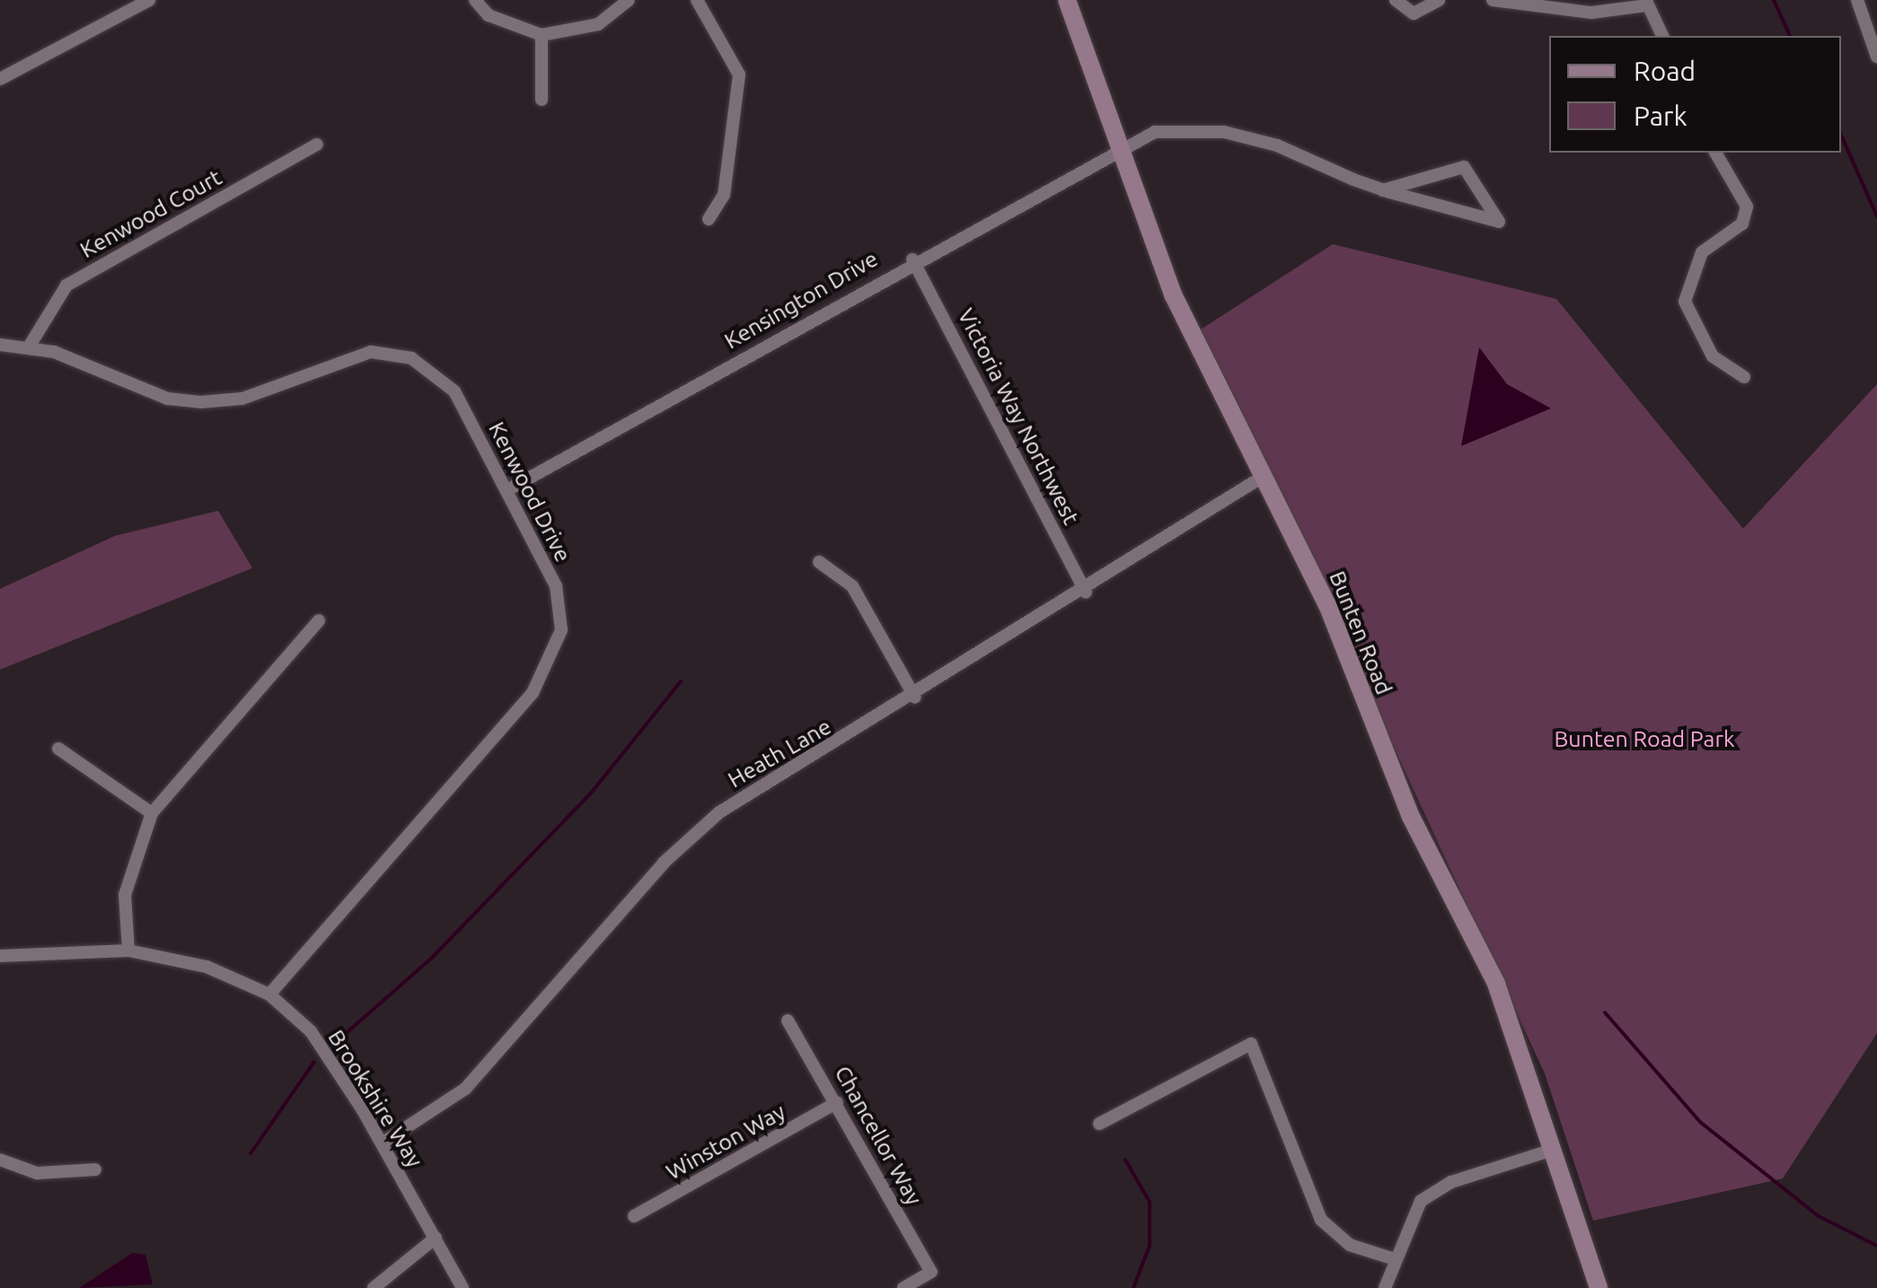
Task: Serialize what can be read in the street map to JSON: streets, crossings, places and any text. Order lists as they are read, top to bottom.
{
  "streets": {
    "street": [
      "Kenwood Court",
      "Kensington Drive",
      "Victoria Way Northwest",
      "Kenwood Drive",
      "Bunten Road",
      "Heath Lane",
      "Brookshire Way",
      "Chancellor Way",
      "Winston Way"
    ]
  },
  "crossings": [
    ["Kenwood Court", "Kenwood Drive"],
    ["Kensington Drive", "Victoria Way Northwest"],
    ["Kensington Drive", "Kenwood Drive"],
    ["Kensington Drive", "Bunten Road"],
    ["Victoria Way Northwest", "Heath Lane"],
    ["Kenwood Drive", "Brookshire Way"],
    ["Bunten Road", "Heath Lane"],
    ["Heath Lane", "Brookshire Way"],
    ["Chancellor Way", "Winston Way"]
  ],
  "parks": ["Bunten Road Park"],
  "legend": ["Road", "Park"]
}
